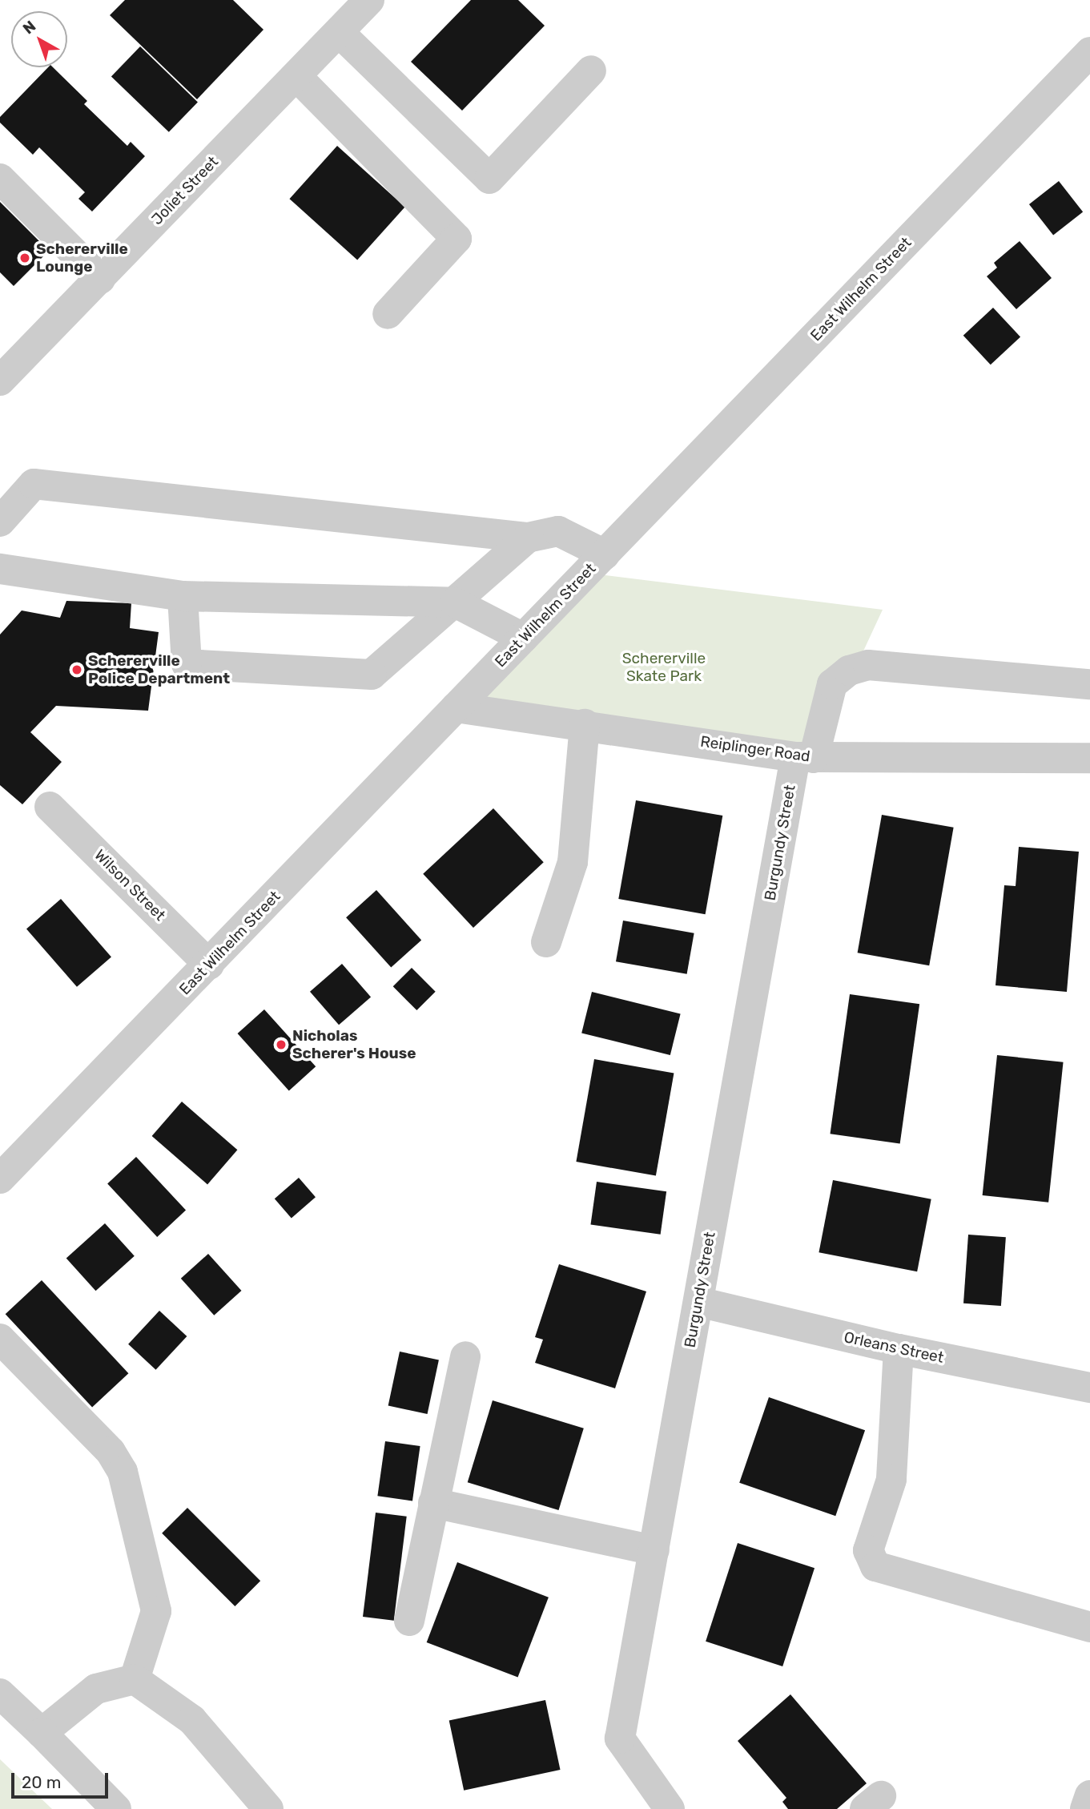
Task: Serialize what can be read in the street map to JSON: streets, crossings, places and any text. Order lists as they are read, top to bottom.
{
  "streets": {
    "street": [
      "Joliet Street",
      "East Wilhelm Street",
      "Reiplinger Road",
      "Burgundy Street",
      "Wilson Street",
      "Orleans Street"
    ]
  },
  "crossings": [
    ["East Wilhelm Street", "Reiplinger Road"],
    ["East Wilhelm Street", "Wilson Street"],
    ["Reiplinger Road", "Burgundy Street"],
    ["Burgundy Street", "Orleans Street"]
  ],
  "parks": ["Schererville Skate Park"],
  "places": ["Schererville Lounge", "Schererville Police Department", "Nicholas Scherer's House"],
  "scale_bar": "20 m",
  "north": "top left"
}
